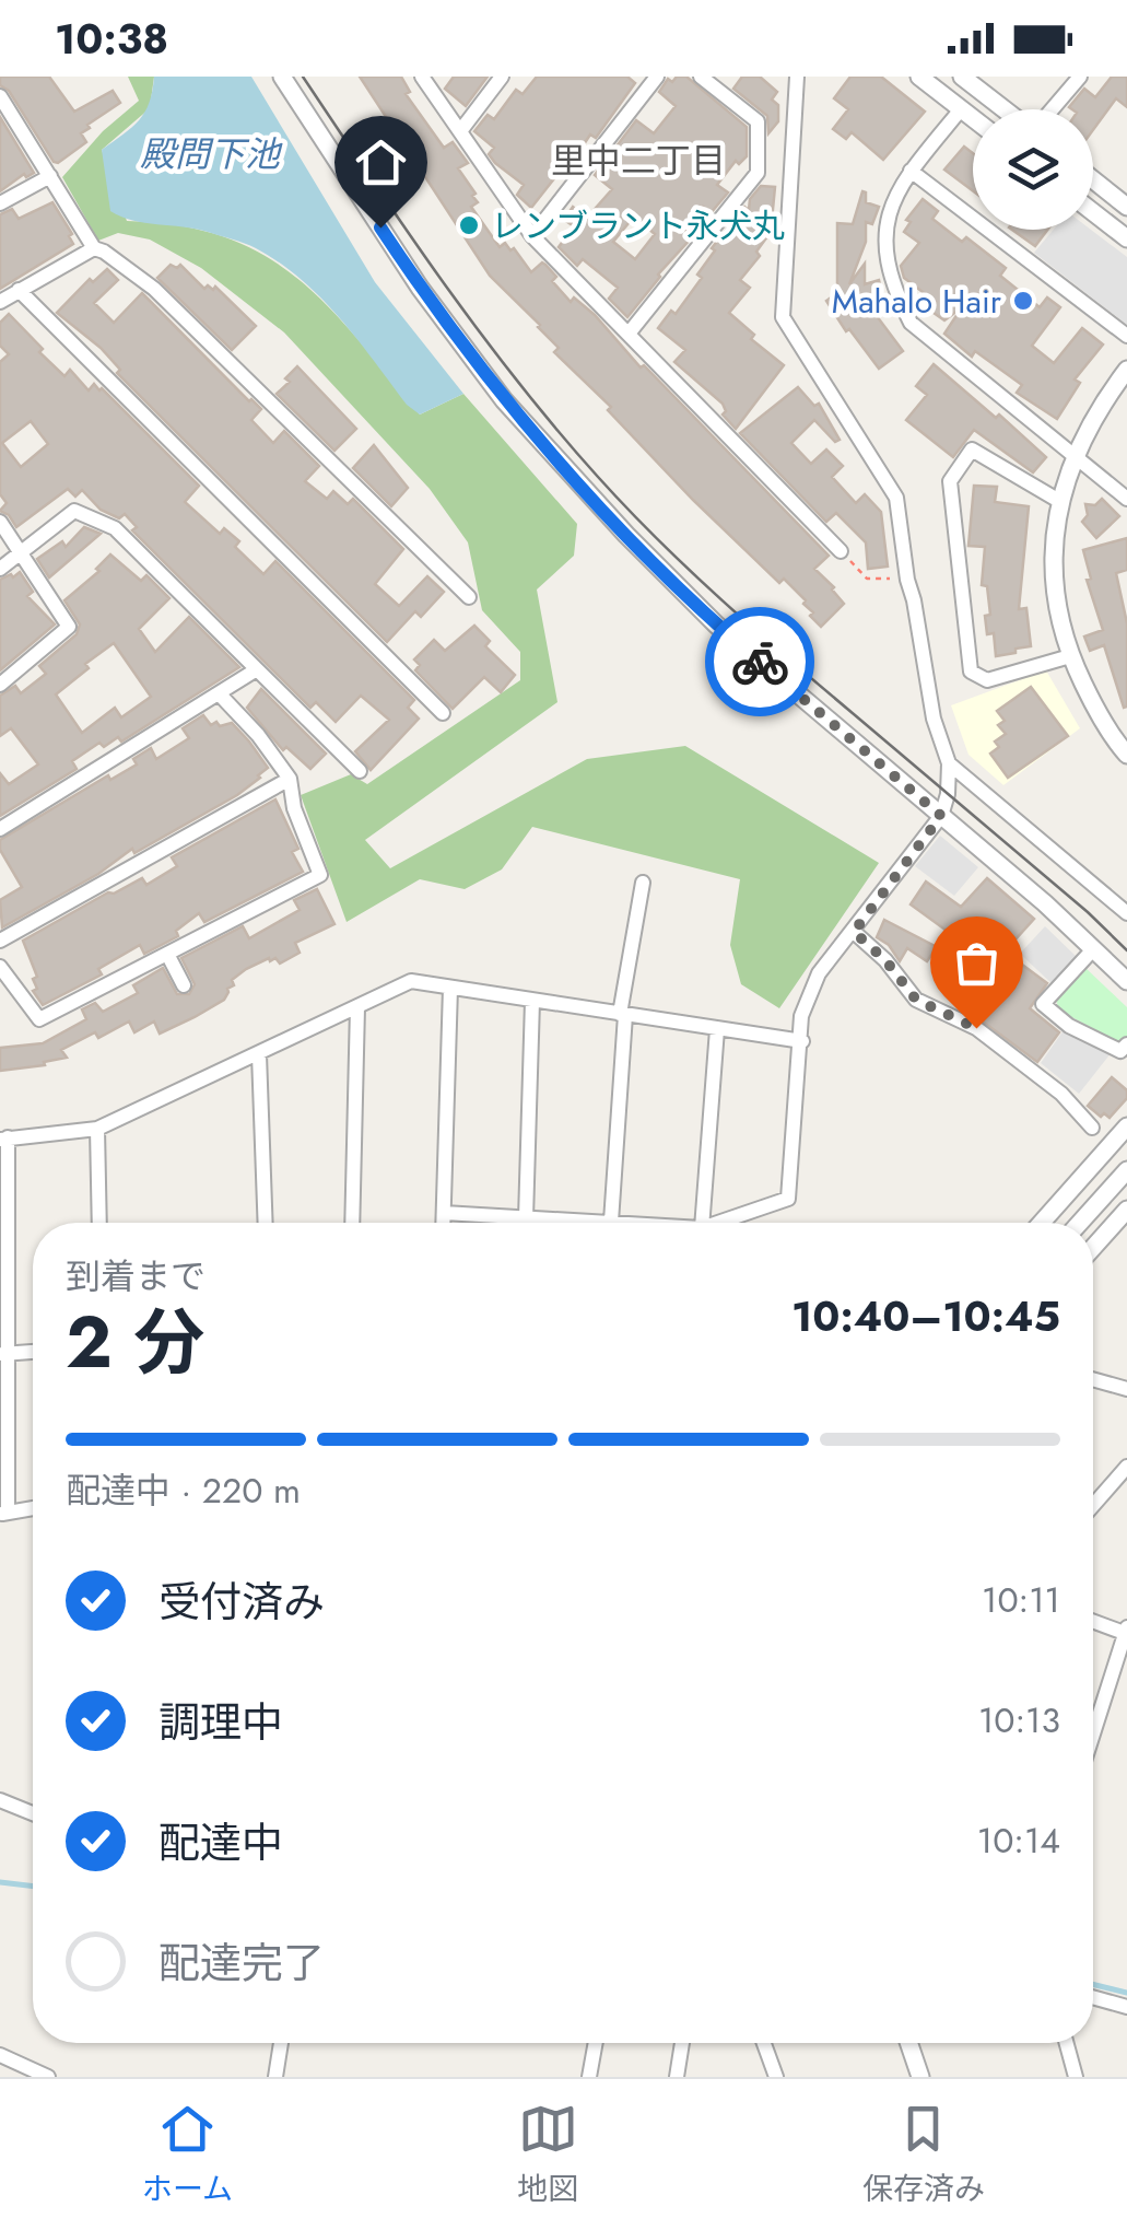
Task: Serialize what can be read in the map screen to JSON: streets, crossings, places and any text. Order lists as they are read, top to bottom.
{
  "districts": ["里中二丁目"],
  "water": ["殿問下池"],
  "places": ["レンブラント永犬丸", "Mahalo Hair"],
  "page": {
    "status": "10:38",
    "heading": ["2 分", "到着まで", "10:40–10:45"],
    "bar": "配達中 · 220 m",
    "list": [
      ["受付済み", "10:11"],
      ["調理中", "10:13"],
      ["配達中", "10:14"],
      "配達完了"
    ],
    "tabs": ["ホーム", "地図", "保存済み"]
  }
}
